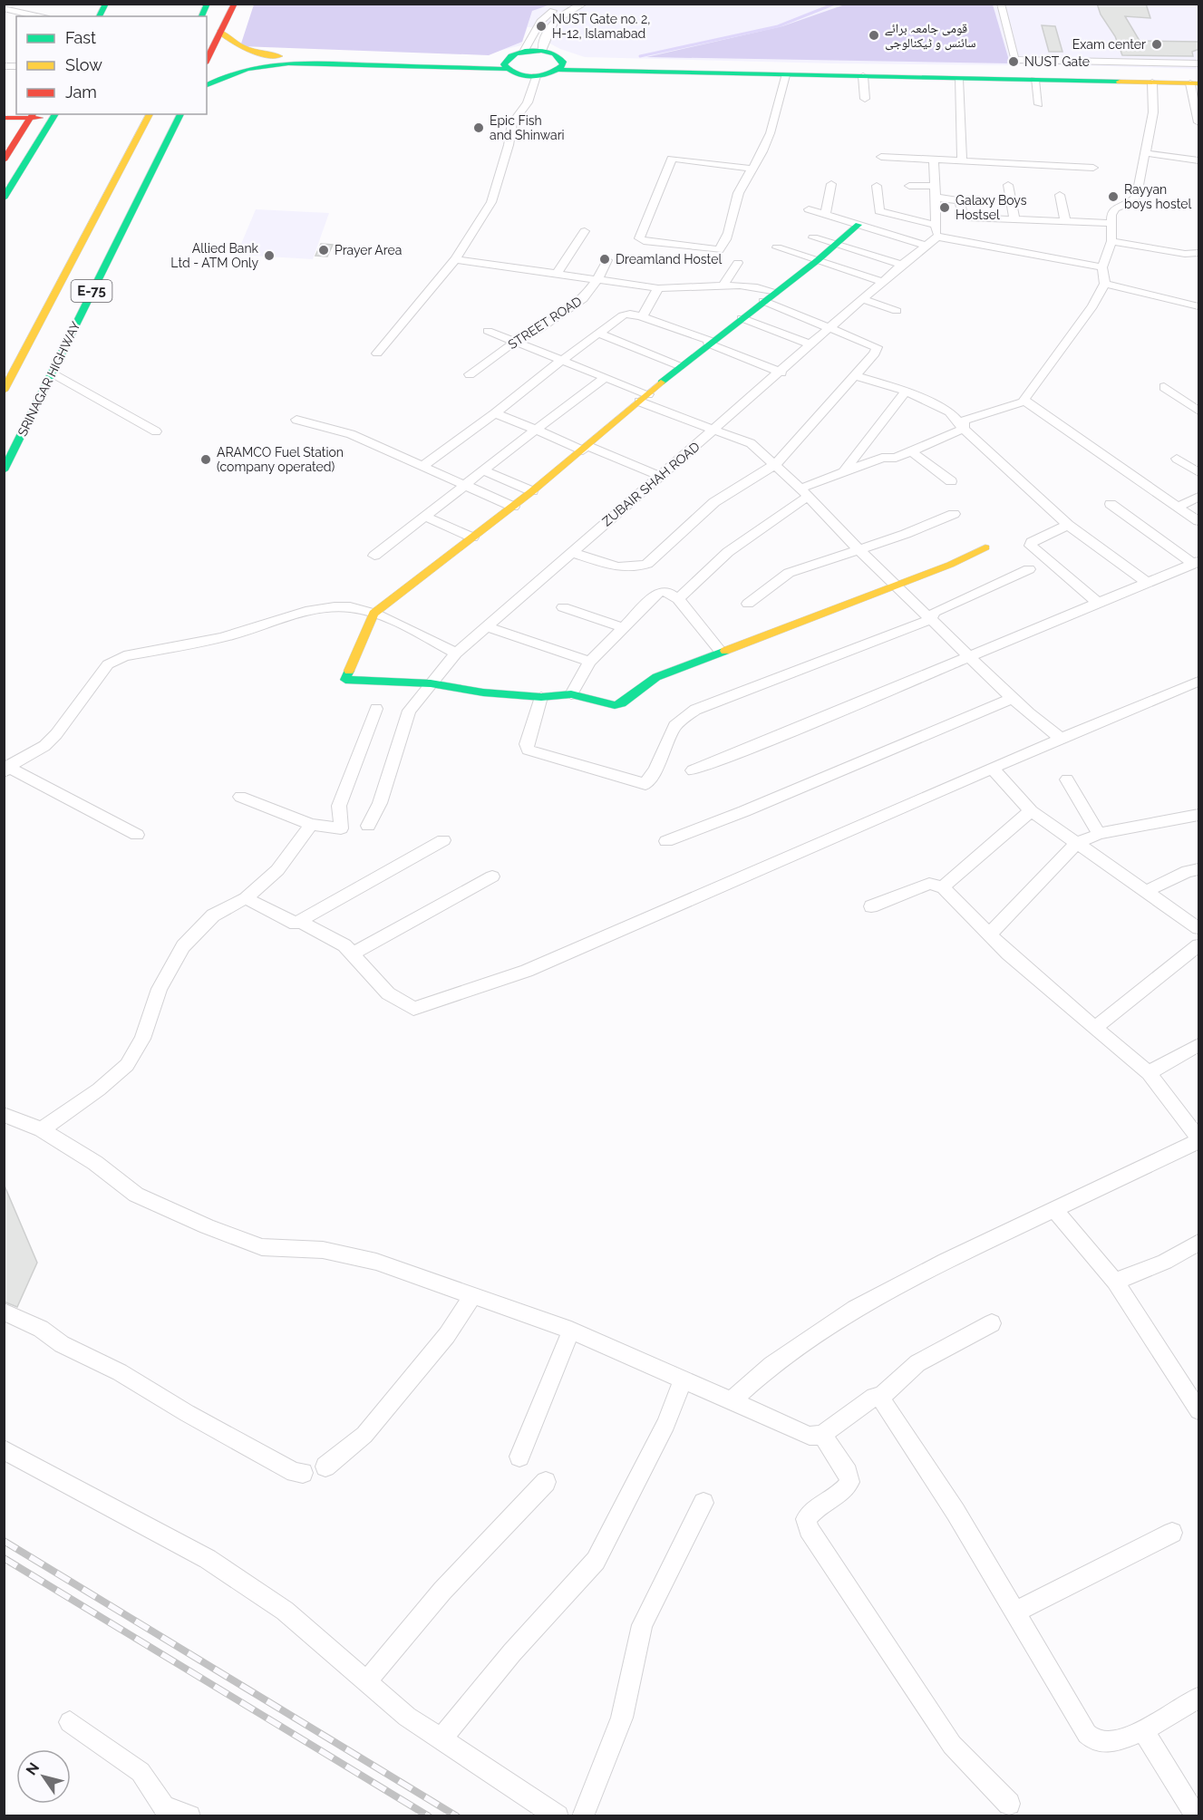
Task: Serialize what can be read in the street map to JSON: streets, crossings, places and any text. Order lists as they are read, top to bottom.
{
  "streets": {
    "main road": ["E-75", "SRINAGAR HIGHWAY"],
    "street": ["STREET ROAD", "ZUBAIR SHAH ROAD"]
  },
  "places": [
    "NUST Gate no. 2, H-12, Islamabad",
    "قومی جامعہ برائے سائنس و ٹیکنالوجی",
    "Exam center",
    "NUST Gate",
    "Epic Fish and Shinwari",
    "Rayyan boys hostel",
    "Galaxy Boys Hostsel",
    "Prayer Area",
    "Allied Bank Ltd - ATM Only",
    "Dreamland Hostel",
    "ARAMCO Fuel Station (company operated)"
  ],
  "legend": ["Fast", "Slow", "Jam"],
  "north": "top left"
}
